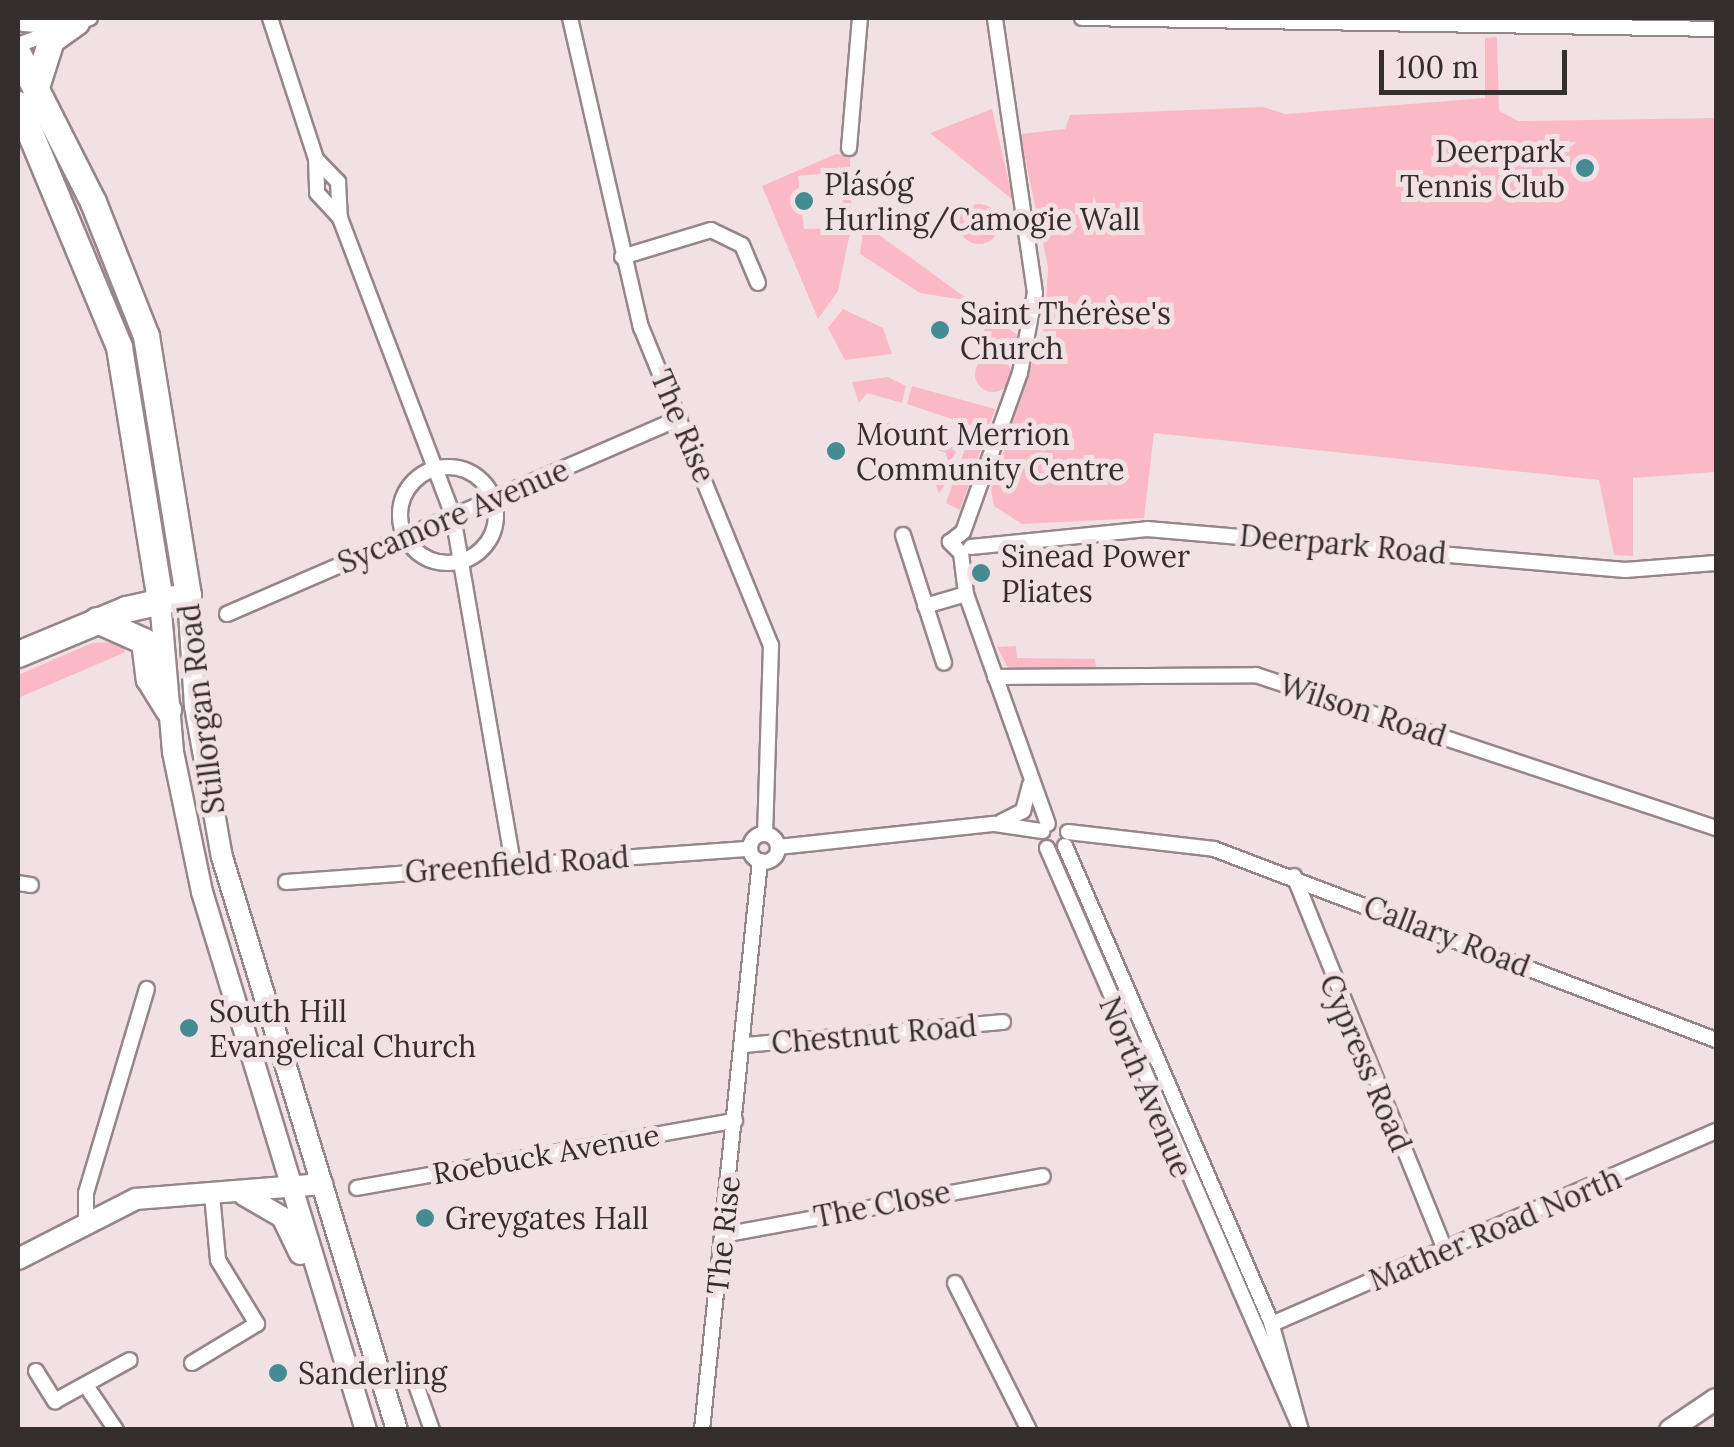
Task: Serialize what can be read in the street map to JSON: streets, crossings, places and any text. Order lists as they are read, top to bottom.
{
  "streets": {
    "highway": ["Stillorgan Road"],
    "street": [
      "The Rise",
      "Sycamore Avenue",
      "Deerpark Road",
      "Wilson Road",
      "Greenfield Road",
      "Callary Road",
      "Chestnut Road",
      "Cypress Road",
      "North Avenue",
      "Roebuck Avenue",
      "The Close",
      "Mather Road North"
    ]
  },
  "crossings": [
    ["The Rise", "Sycamore Avenue"],
    ["The Rise", "Chestnut Road"],
    ["The Rise", "Roebuck Avenue"],
    ["The Rise", "The Close"],
    ["Callary Road", "Cypress Road"],
    ["Callary Road", "North Avenue"],
    ["Cypress Road", "Mather Road North"],
    ["North Avenue", "Mather Road North"]
  ],
  "places": [
    "Deerpark Tennis Club",
    "Plásóg Hurling/Camogie Wall",
    "Saint Thérèse's Church",
    "Mount Merrion Community Centre",
    "Sinead Power Pliates",
    "South Hill Evangelical Church",
    "Greygates Hall",
    "Sanderling"
  ],
  "scale_bar": "100 m"
}
